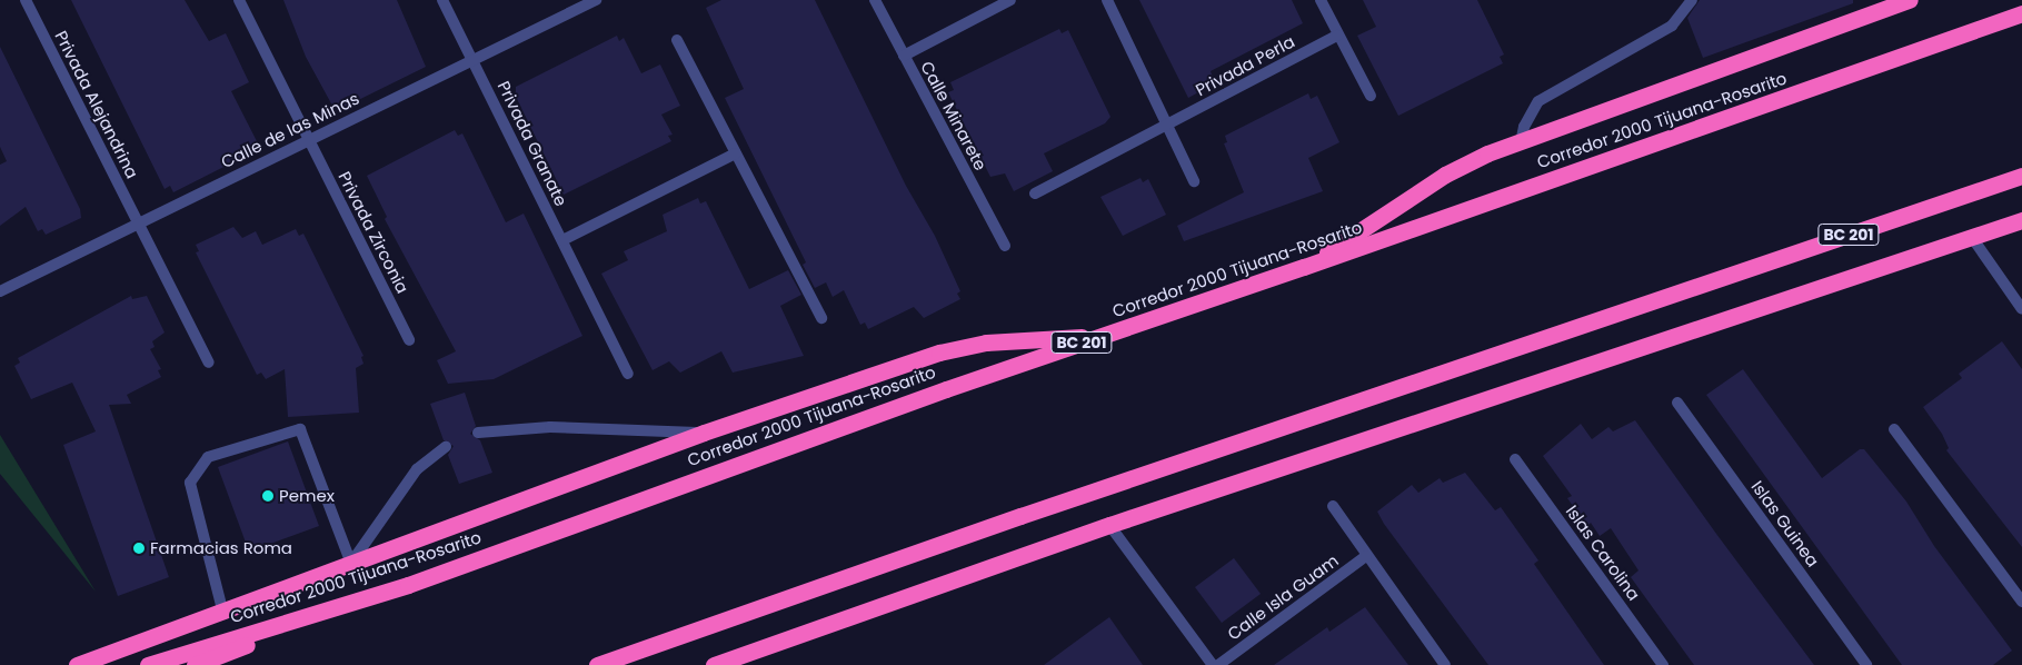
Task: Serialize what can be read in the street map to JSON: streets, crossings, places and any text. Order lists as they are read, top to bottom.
{
  "streets": {
    "highway": ["Corredor 2000 Tijuana-Rosarito", "BC 201"],
    "street": [
      "Privada Perla",
      "Privada Alejandrina",
      "Calle Minarete",
      "Calle de las Minas",
      "Privada Granate",
      "Privada Zirconia",
      "Islas Guinea",
      "Islas Carolina",
      "Calle Isla Guam"
    ]
  },
  "crossings": [
    ["Privada Alejandrina", "Calle de las Minas"],
    ["Calle de las Minas", "Privada Granate"],
    ["Calle de las Minas", "Privada Zirconia"]
  ],
  "places": ["Pemex", "Farmacias Roma"]
}
